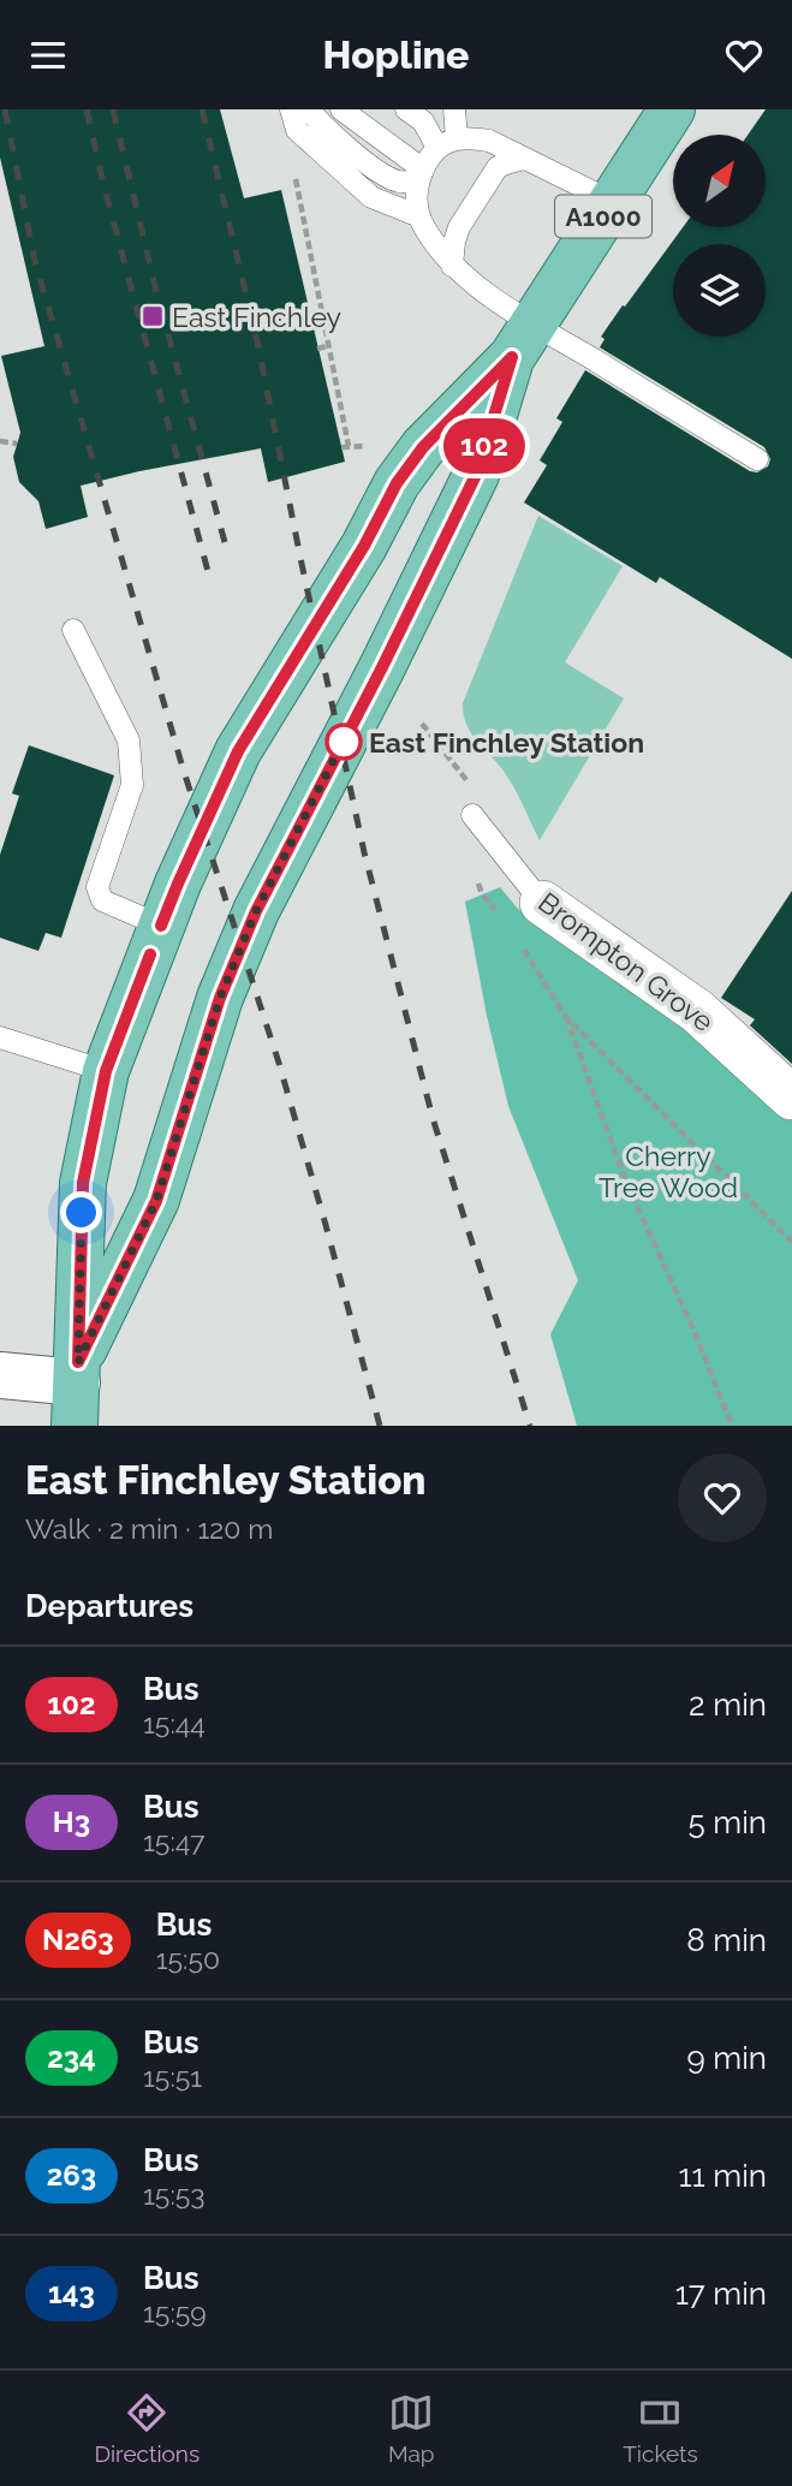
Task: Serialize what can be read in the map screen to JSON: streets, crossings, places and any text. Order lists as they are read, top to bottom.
{
  "streets": {
    "main road": ["A1000"],
    "street": ["Brompton Grove"]
  },
  "parks": ["Cherry Tree Wood"],
  "places": {
    "transit": ["East Finchley"],
    "other": ["East Finchley Station"]
  },
  "lines": ["bus line 102"],
  "north": "top right",
  "page": {
    "header": "Hopline",
    "on_map": "102",
    "heading": [
      ["East Finchley Station", "Walk · 2 min · 120 m"],
      "Departures"
    ],
    "list": [
      {
        "mark": "102",
        "name": "Bus",
        "note": "15:44",
        "value": "2 min"
      },
      {
        "mark": "H3",
        "name": "Bus",
        "note": "15:47",
        "value": "5 min"
      },
      {
        "mark": "N263",
        "name": "Bus",
        "note": "15:50",
        "value": "8 min"
      },
      {
        "mark": "234",
        "name": "Bus",
        "note": "15:51",
        "value": "9 min"
      },
      {
        "mark": "263",
        "name": "Bus",
        "note": "15:53",
        "value": "11 min"
      },
      {
        "mark": "143",
        "name": "Bus",
        "note": "15:59",
        "value": "17 min"
      }
    ],
    "tabs": ["Directions", "Map", "Tickets"]
  }
}
